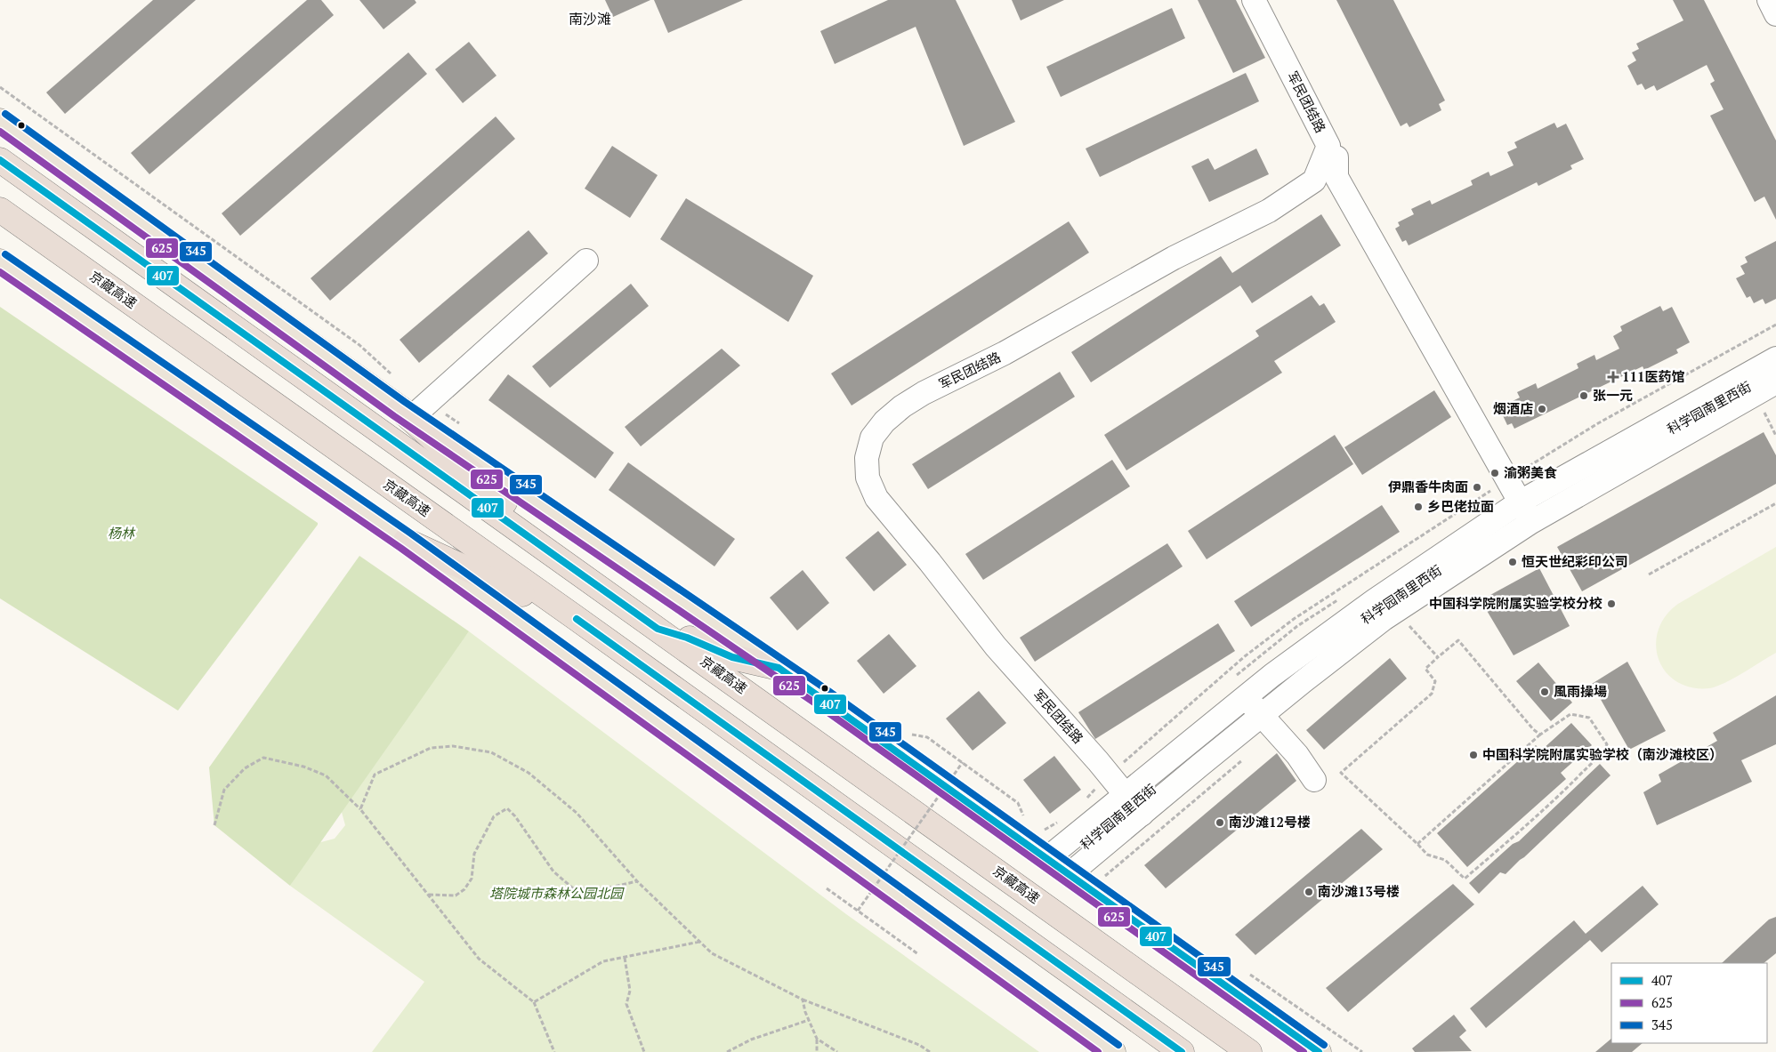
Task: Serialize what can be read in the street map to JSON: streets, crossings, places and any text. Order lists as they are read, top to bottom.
{
  "streets": {
    "highway": ["京藏高速"],
    "street": ["军民团结路", "科学园南里西街"]
  },
  "crossings": [
    ["军民团结路", "科学园南里西街"]
  ],
  "districts": ["南沙滩"],
  "parks": ["杨林", "塔院城市森林公园北园"],
  "places": {
    "health": ["111医药馆"],
    "other": [
      "张一元",
      "烟酒店",
      "渝粥美食",
      "伊鼎香牛肉面",
      "乡巴佬拉面",
      "恒天世纪彩印公司",
      "中国科学院附属实验学校分校",
      "風雨操場",
      "中国科学院附属实验学校（南沙滩校区）",
      "南沙滩12号楼",
      "南沙滩13号楼"
    ]
  },
  "lines": ["transit line 345", "transit line 625", "transit line 407"],
  "legend": ["407", "625", "345"]
}
